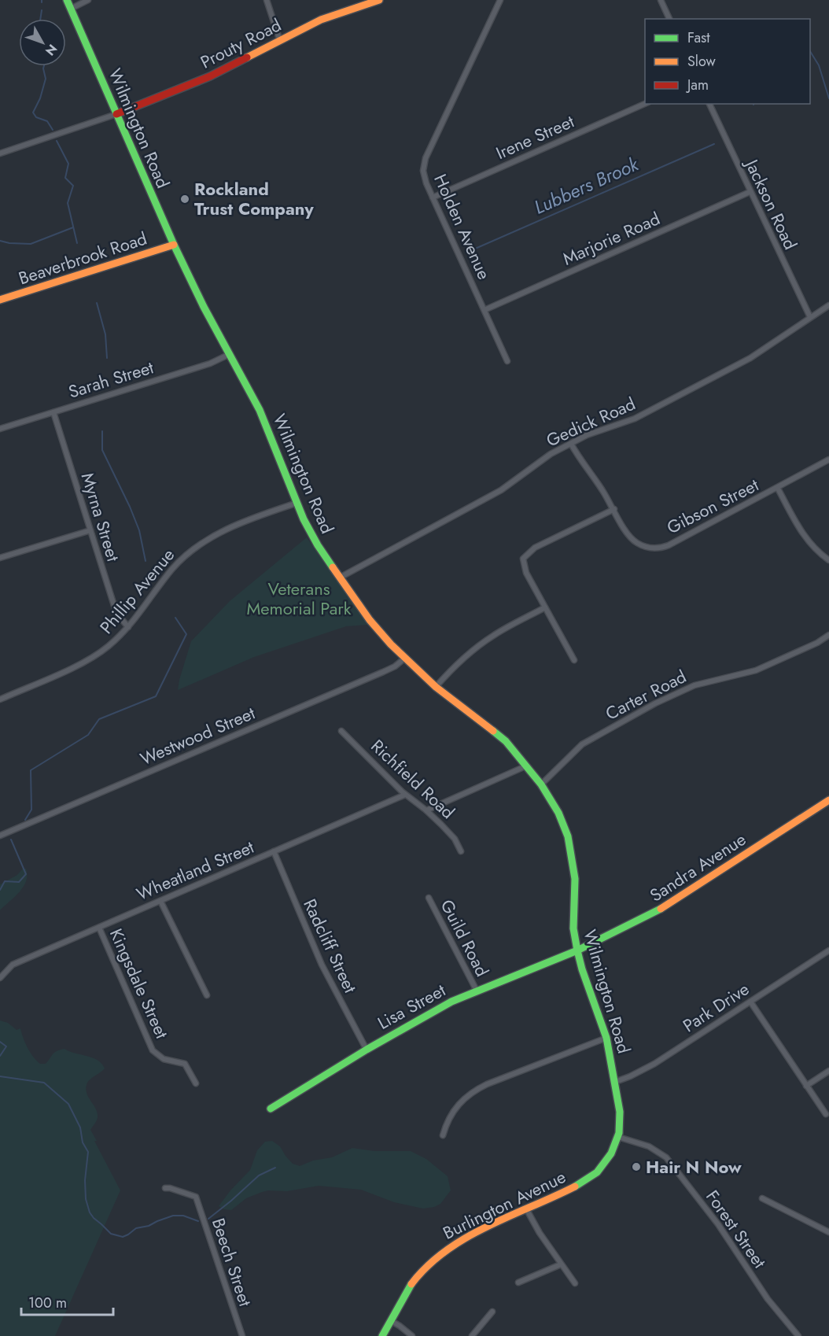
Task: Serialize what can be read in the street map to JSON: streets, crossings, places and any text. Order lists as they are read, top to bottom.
{
  "streets": {
    "main road": [
      "Prouty Road",
      "Wilmington Road",
      "Beaverbrook Road",
      "Sandra Avenue",
      "Lisa Street",
      "Burlington Avenue"
    ],
    "street": [
      "Irene Street",
      "Jackson Road",
      "Holden Avenue",
      "Marjorie Road",
      "Sarah Street",
      "Gedick Road",
      "Gibson Street",
      "Myrna Street",
      "Phillip Avenue",
      "Carter Road",
      "Westwood Street",
      "Richfield Road",
      "Wheatland Street",
      "Guild Road",
      "Radcliff Street",
      "Kingsdale Street",
      "Park Drive",
      "Forest Street",
      "Beech Street"
    ]
  },
  "crossings": [
    ["Prouty Road", "Wilmington Road"],
    ["Wilmington Road", "Beaverbrook Road"],
    ["Wilmington Road", "Sarah Street"],
    ["Wilmington Road", "Gedick Road"],
    ["Wilmington Road", "Phillip Avenue"],
    ["Wilmington Road", "Carter Road"],
    ["Wilmington Road", "Westwood Street"],
    ["Wilmington Road", "Sandra Avenue"],
    ["Wilmington Road", "Lisa Street"],
    ["Wilmington Road", "Park Drive"],
    ["Wilmington Road", "Burlington Avenue"],
    ["Irene Street", "Holden Avenue"],
    ["Jackson Road", "Marjorie Road"],
    ["Jackson Road", "Gedick Road"],
    ["Holden Avenue", "Marjorie Road"],
    ["Sarah Street", "Myrna Street"],
    ["Gedick Road", "Gibson Street"],
    ["Myrna Street", "Phillip Avenue"],
    ["Richfield Road", "Wheatland Street"],
    ["Sandra Avenue", "Lisa Street"],
    ["Wheatland Street", "Radcliff Street"],
    ["Wheatland Street", "Kingsdale Street"],
    ["Guild Road", "Lisa Street"],
    ["Radcliff Street", "Lisa Street"],
    ["Burlington Avenue", "Forest Street"]
  ],
  "water": ["Lubbers Brook"],
  "parks": ["Veterans Memorial Park"],
  "places": ["Rockland Trust Company", "Hair N Now"],
  "legend": ["Fast", "Slow", "Jam"],
  "scale_bar": "100 m",
  "north": "bottom right"
}
